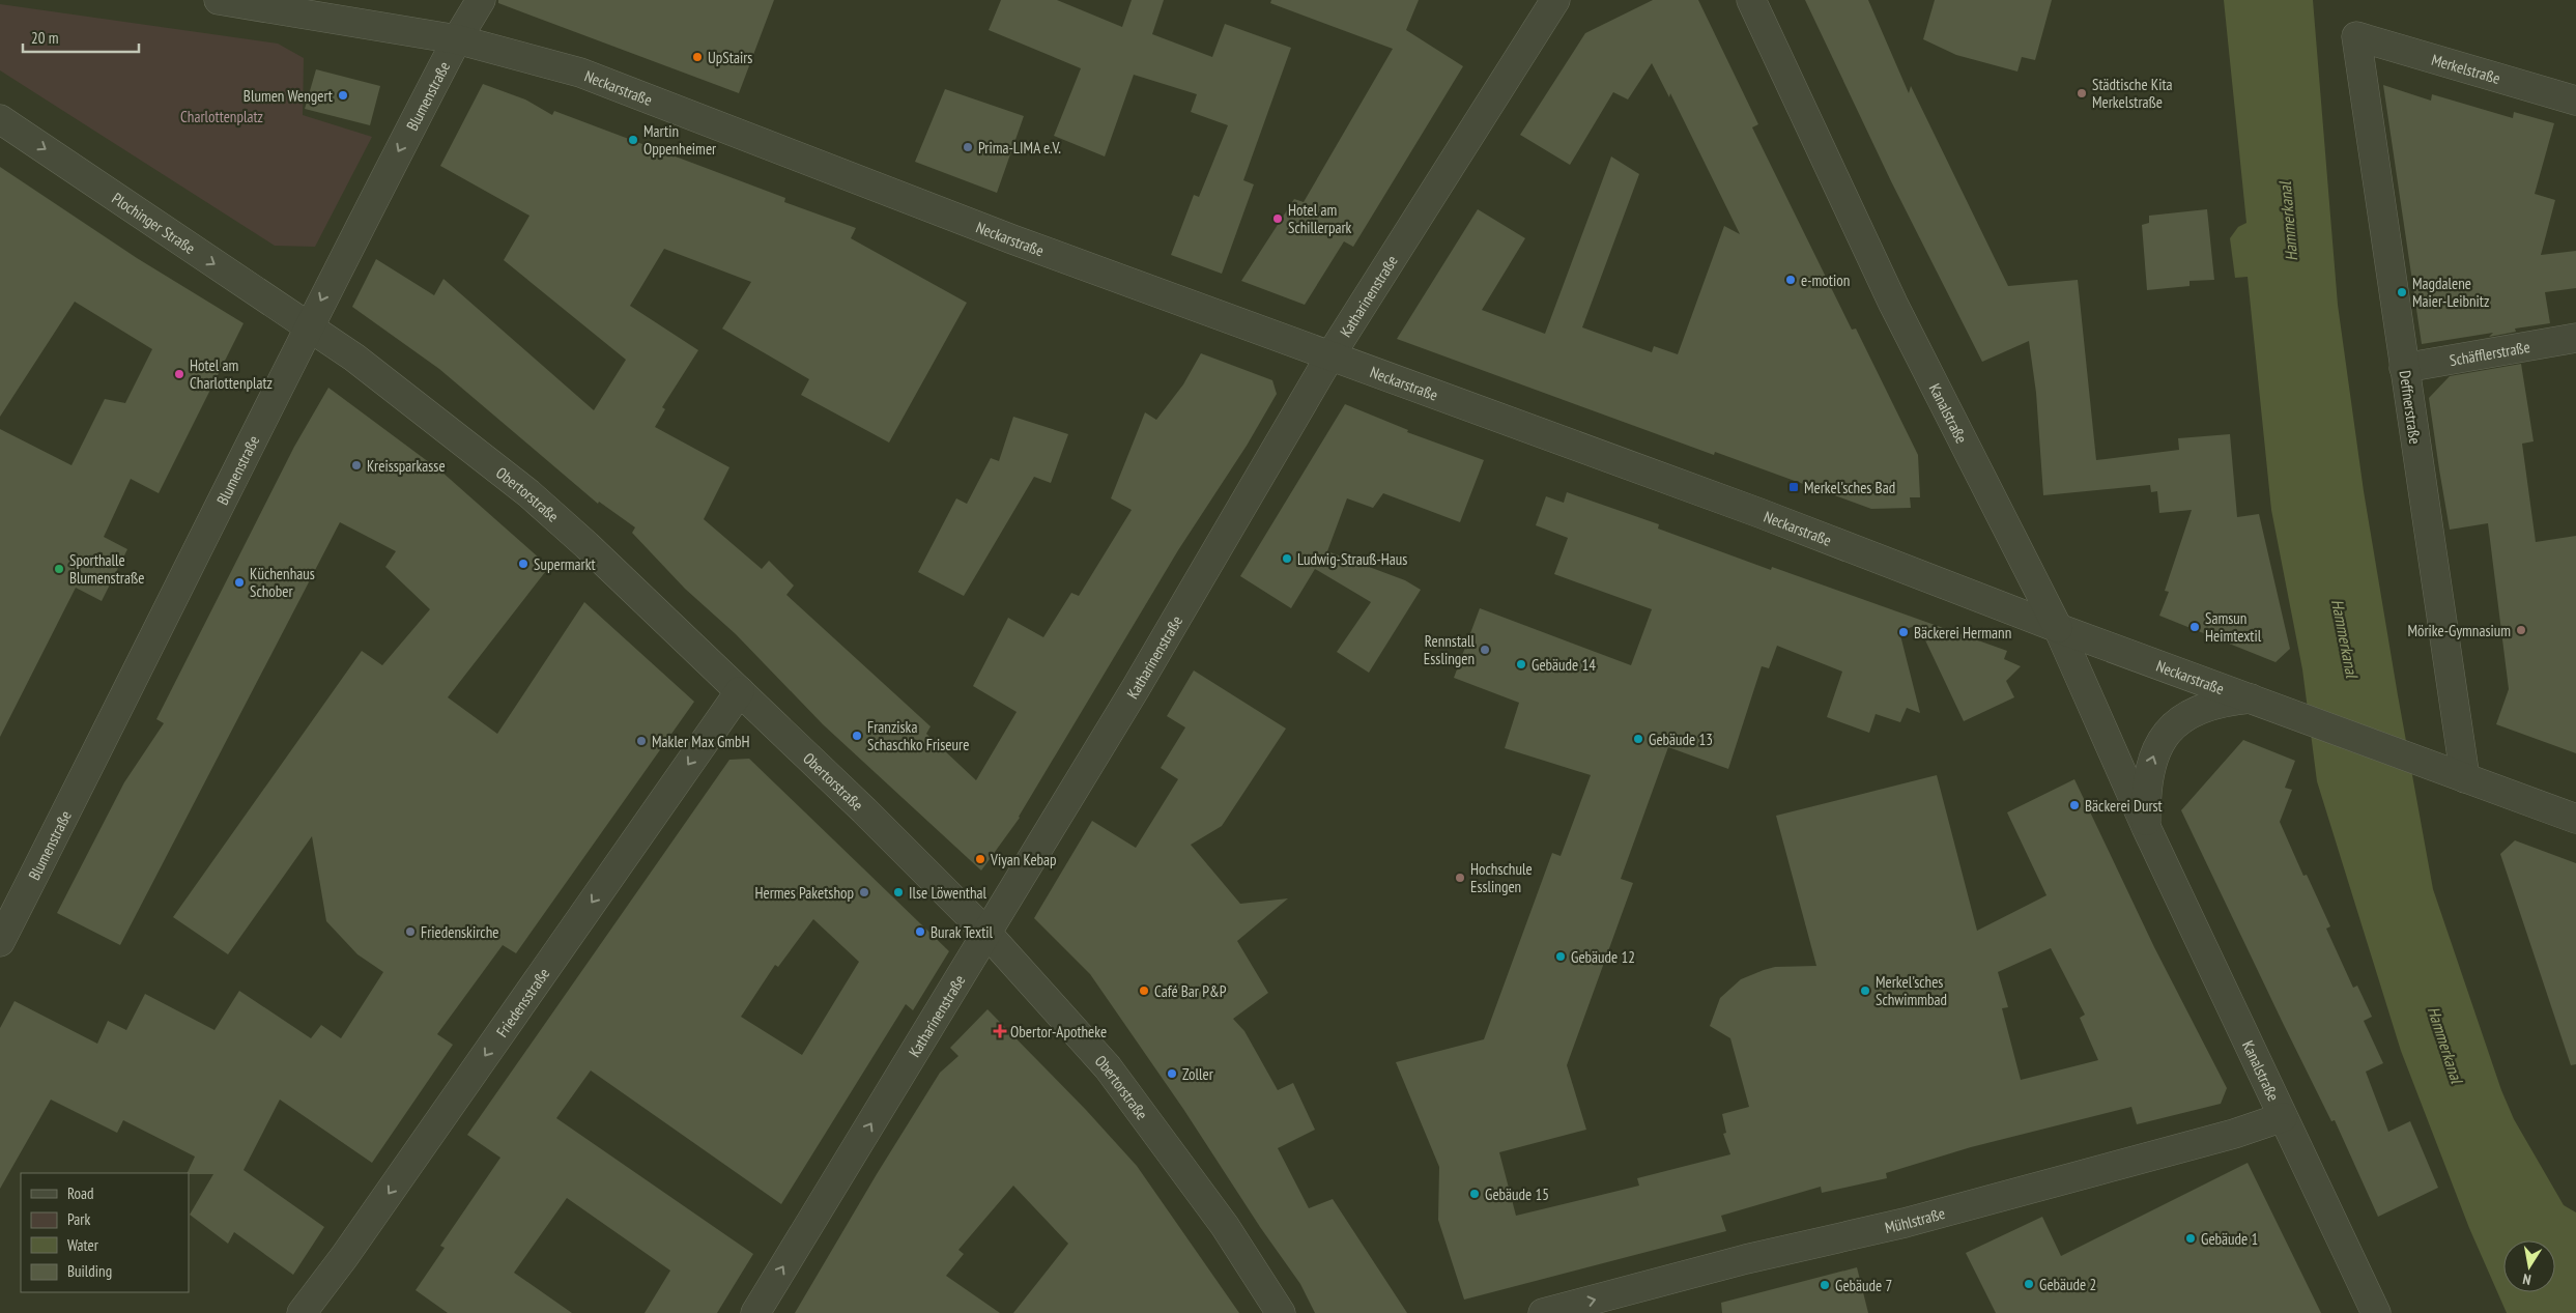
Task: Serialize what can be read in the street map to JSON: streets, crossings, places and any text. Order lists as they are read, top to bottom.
{
  "streets": {
    "street": [
      "Merkelstraße",
      "Neckarstraße",
      "Blumenstraße",
      "Plochinger Straße",
      "Katharinenstraße",
      "Schäfflerstraße",
      "Deffnerstraße",
      "Kanalstraße",
      "Obertorstraße",
      "Friedensstraße",
      "Mühlstraße"
    ]
  },
  "crossings": [
    ["Merkelstraße", "Deffnerstraße"],
    ["Neckarstraße", "Blumenstraße"],
    ["Neckarstraße", "Katharinenstraße"],
    ["Neckarstraße", "Deffnerstraße"],
    ["Neckarstraße", "Kanalstraße"],
    ["Blumenstraße", "Plochinger Straße"],
    ["Blumenstraße", "Obertorstraße"],
    ["Plochinger Straße", "Obertorstraße"],
    ["Katharinenstraße", "Obertorstraße"],
    ["Schäfflerstraße", "Deffnerstraße"],
    ["Kanalstraße", "Mühlstraße"],
    ["Obertorstraße", "Friedensstraße"]
  ],
  "one_way": ["Plochinger Straße", "Friedensstraße", "Mühlstraße"],
  "water": ["Hammerkanal"],
  "parks": ["Charlottenplatz"],
  "places": {
    "other": [
      "UpStairs",
      "Städtische Kita Merkelstraße",
      "Blumen Wengert",
      "Martin Oppenheimer",
      "Prima-LIMA e.V.",
      "Hotel am Schillerpark",
      "e-motion",
      "Magdalene Maier-Leibnitz",
      "Hotel am Charlottenplatz",
      "Kreissparkasse",
      "Ludwig-Strauß-Haus",
      "Supermarkt",
      "Sporthalle Blumenstraße",
      "Küchenhaus Schober",
      "Samsun Heimtextil",
      "Mörike-Gymnasium",
      "Bäckerei Hermann",
      "Rennstall Esslingen",
      "Gebäude 14",
      "Franziska Schaschko Friseure",
      "Gebäude 13",
      "Makler Max GmbH",
      "Bäckerei Durst",
      "Viyan Kebap",
      "Hochschule Esslingen",
      "Hermes Paketshop",
      "Ilse Löwenthal",
      "Friedenskirche",
      "Burak Textil",
      "Gebäude 12",
      "Café Bar P&P",
      "Merkel'sches Schwimmbad",
      "Zoller",
      "Gebäude 15",
      "Gebäude 1",
      "Gebäude 2",
      "Gebäude 7"
    ],
    "transit": ["Merkel'sches Bad"],
    "health": ["Obertor-Apotheke"]
  },
  "legend": [
    "Road",
    "Park",
    "Water",
    "Building"
  ],
  "scale_bar": "20 m",
  "north": "bottom"
}
